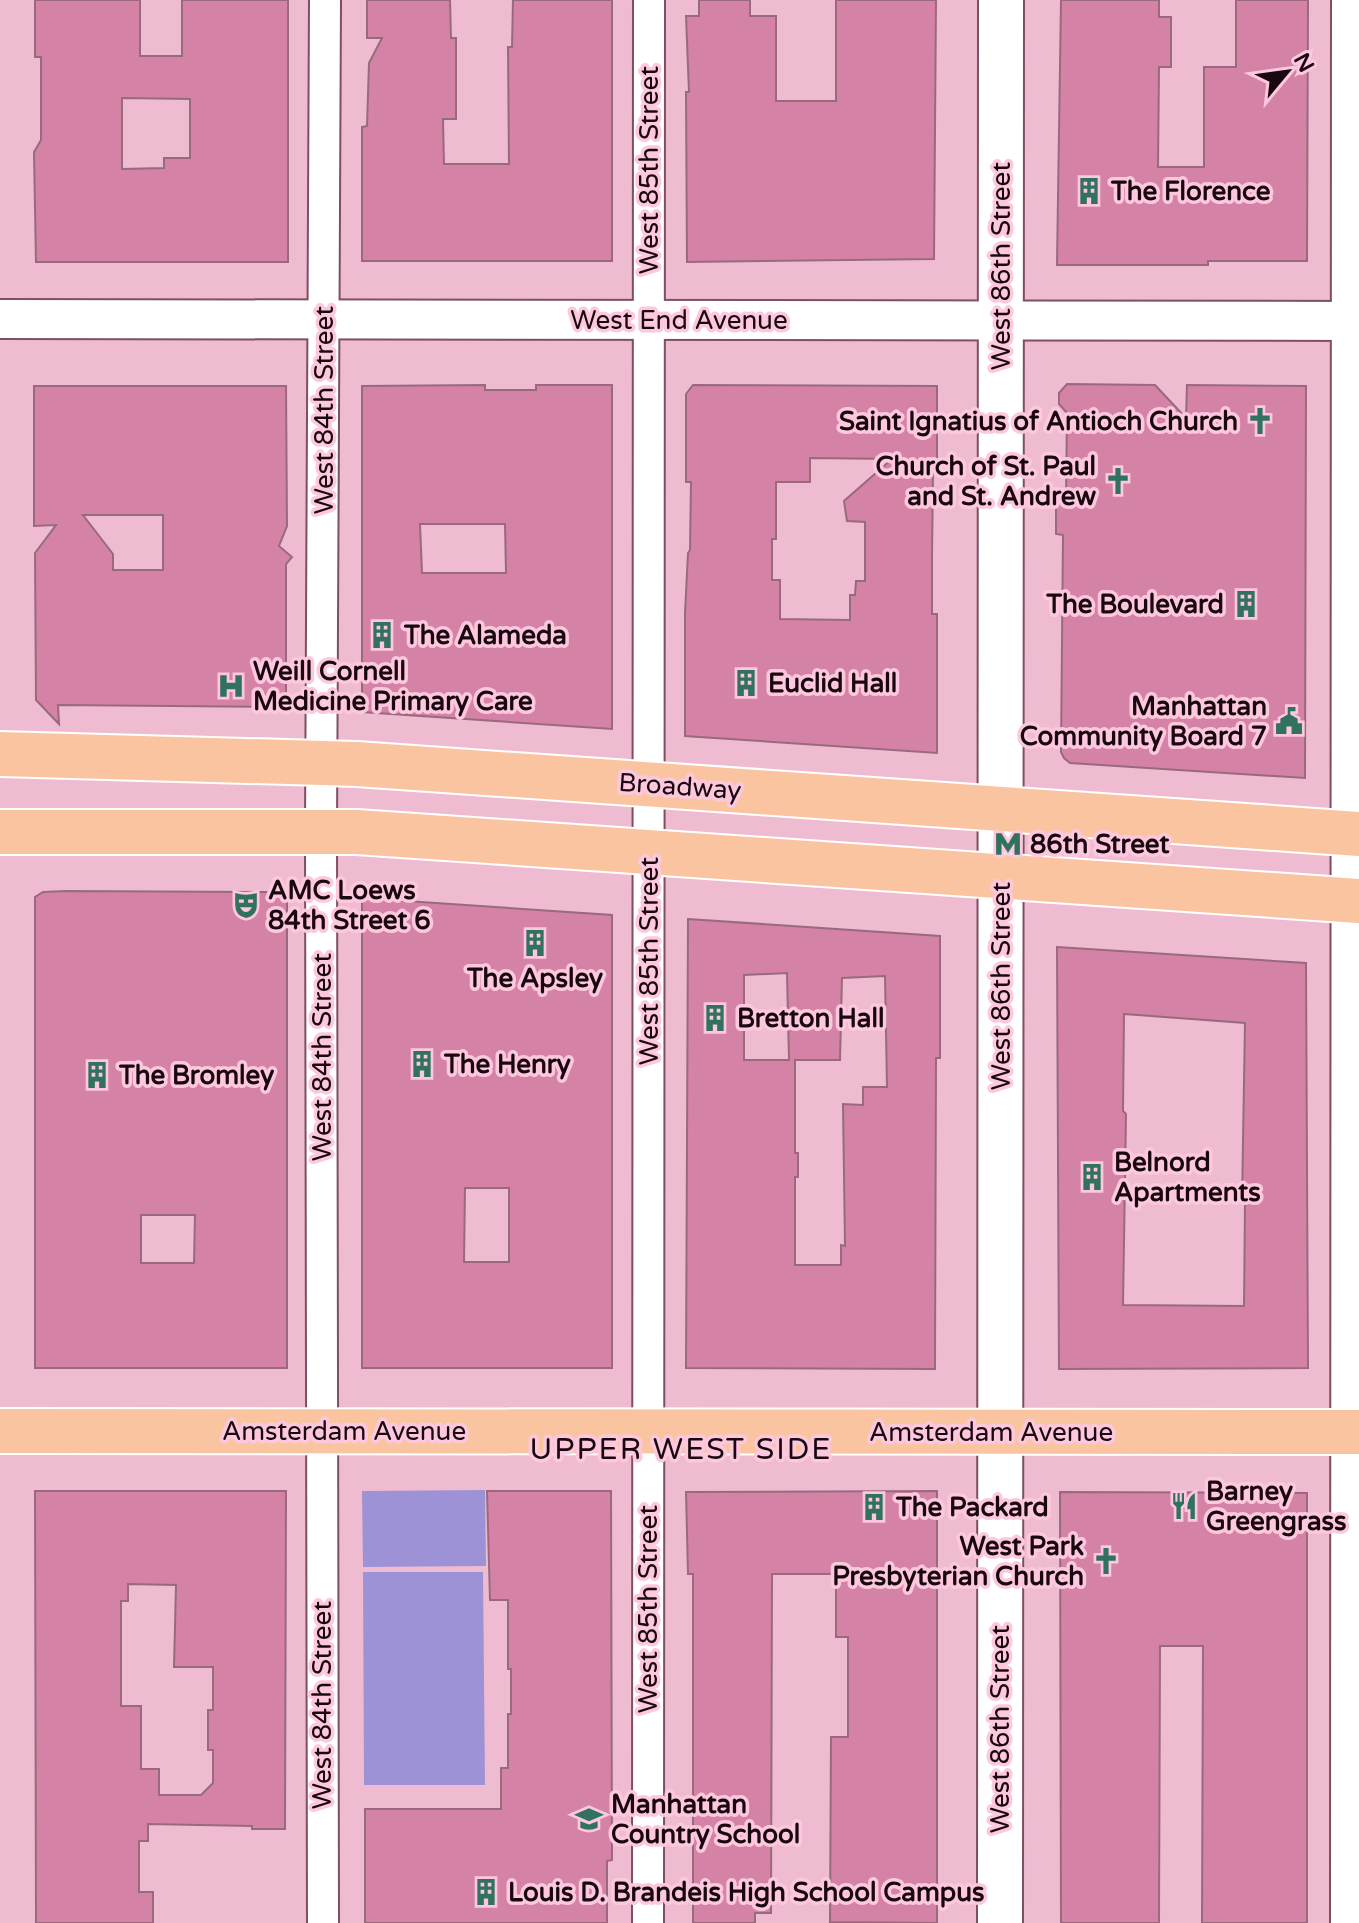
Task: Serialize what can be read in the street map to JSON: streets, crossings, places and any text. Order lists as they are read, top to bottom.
{
  "streets": {
    "main road": ["West 86th Street", "Broadway", "Amsterdam Avenue"],
    "street": ["West 85th Street", "West End Avenue", "West 84th Street"]
  },
  "crossings": [
    ["West 85th Street", "West End Avenue"],
    ["West 85th Street", "Broadway"],
    ["West 85th Street", "Amsterdam Avenue"],
    ["West 86th Street", "West End Avenue"],
    ["West 86th Street", "Broadway"],
    ["West 86th Street", "Amsterdam Avenue"],
    ["West End Avenue", "West 84th Street"],
    ["West 84th Street", "Broadway"],
    ["West 84th Street", "Amsterdam Avenue"]
  ],
  "districts": ["UPPER WEST SIDE"],
  "places": {
    "building": [
      "The Florence",
      "The Boulevard",
      "The Alameda",
      "Euclid Hall",
      "The Apsley",
      "Bretton Hall",
      "The Henry",
      "The Bromley",
      "Belnord Apartments",
      "The Packard",
      "Louis D. Brandeis High School Campus"
    ],
    "church": ["Saint Ignatius of Antioch Church", "Church of St. Paul and St. Andrew", "West Park Presbyterian Church"],
    "hospital": ["Weill Cornell Medicine Primary Care"],
    "public building": ["Manhattan Community Board 7"],
    "metro station": ["86th Street"],
    "theatre": ["AMC Loews 84th Street 6"],
    "restaurant": ["Barney Greengrass"],
    "school or university": ["Manhattan Country School"]
  },
  "north": "top right"
}
